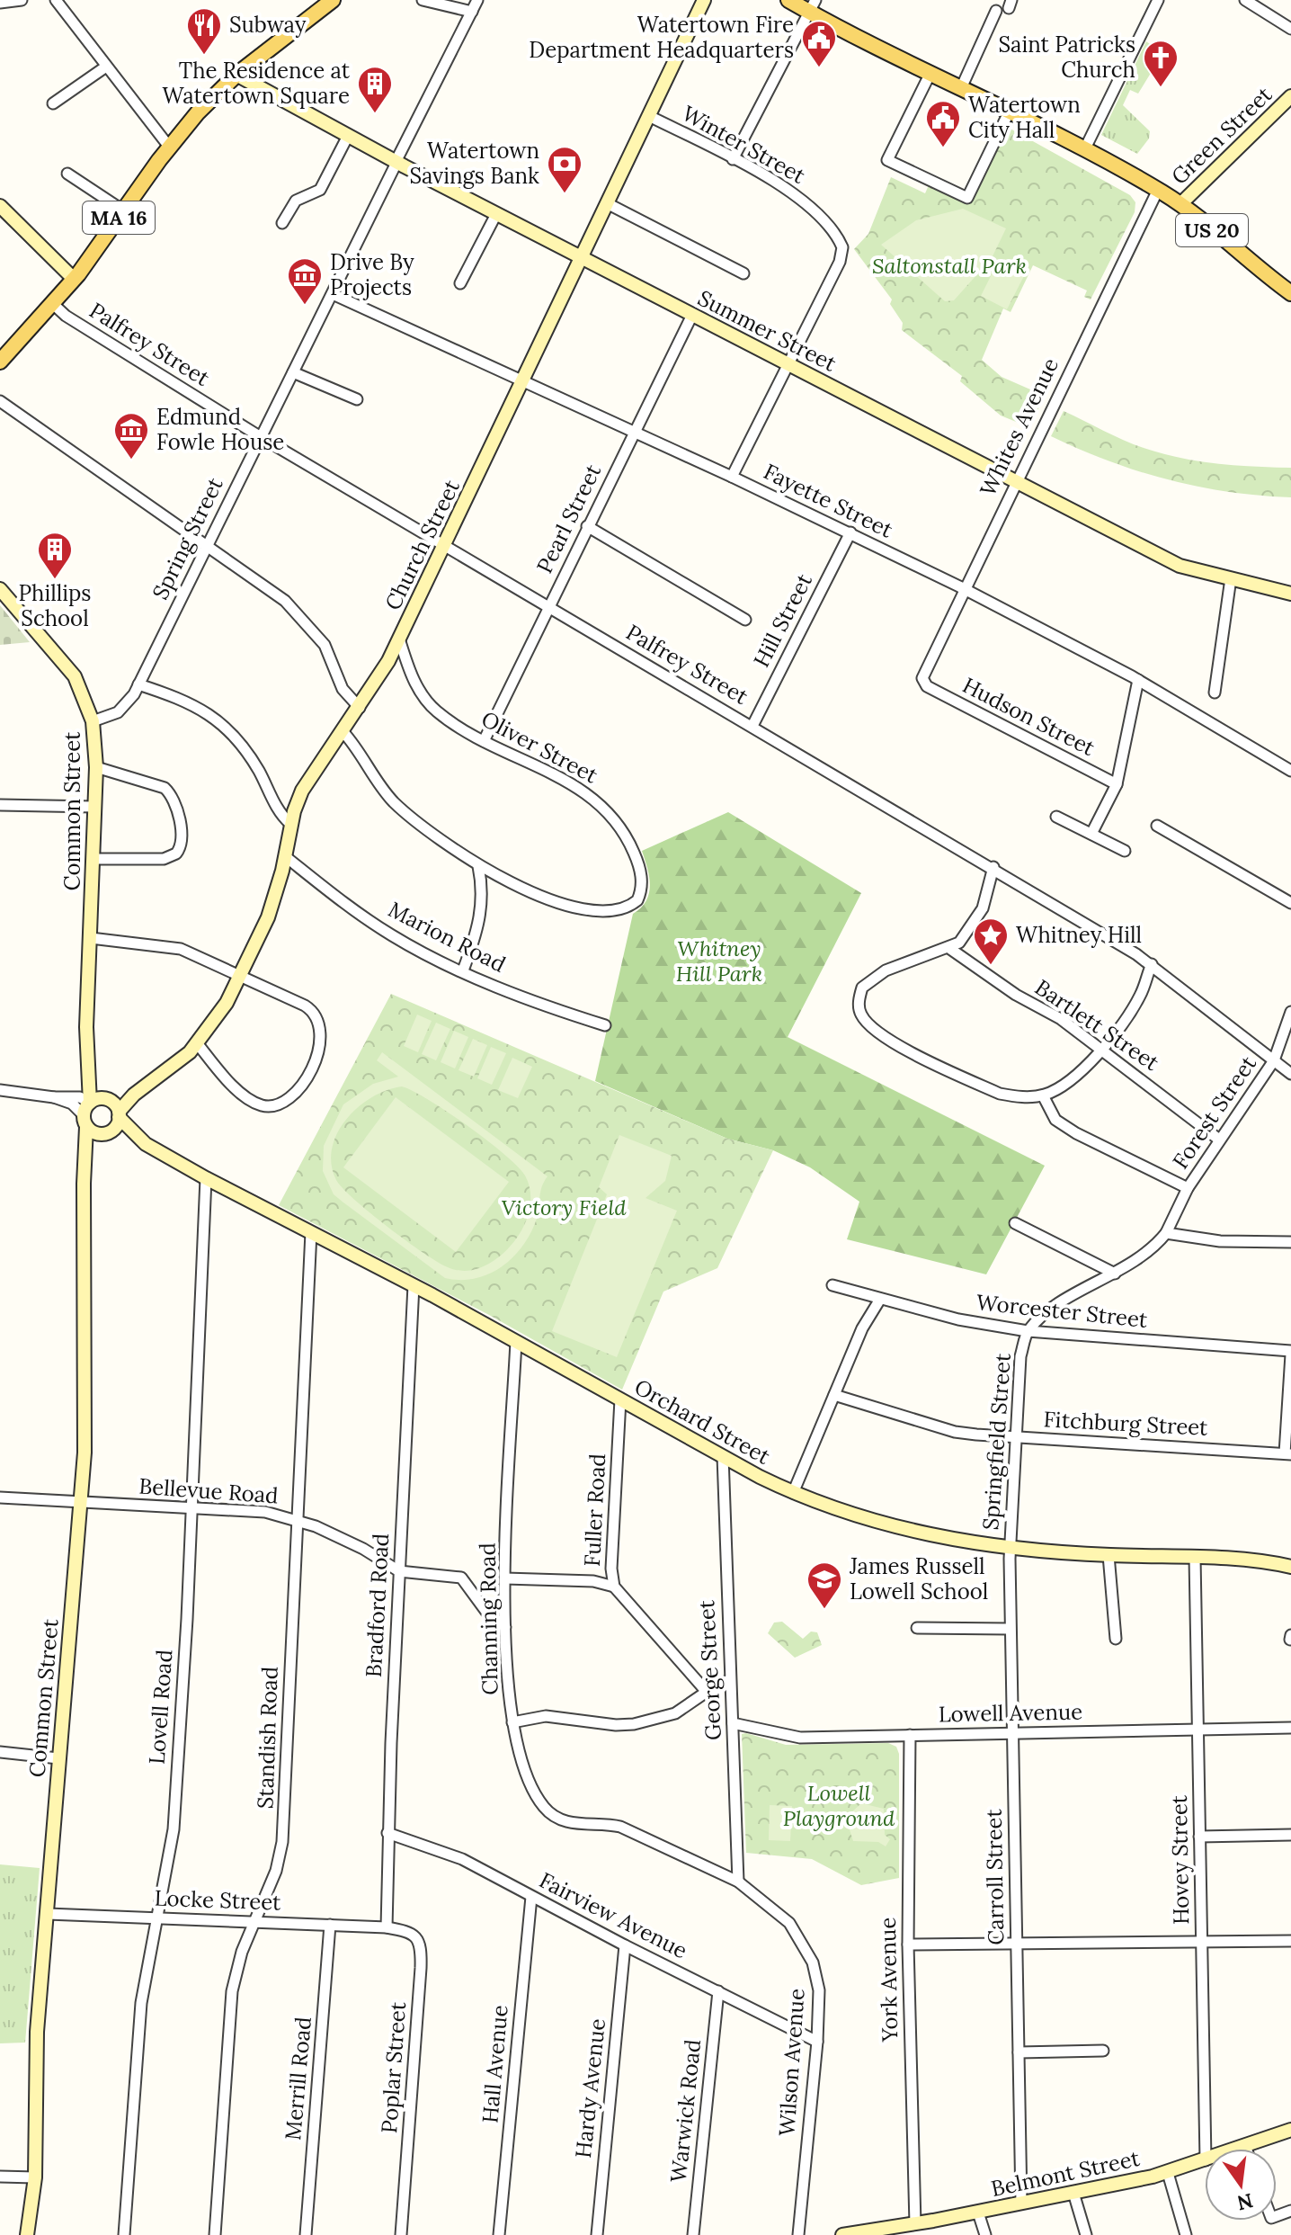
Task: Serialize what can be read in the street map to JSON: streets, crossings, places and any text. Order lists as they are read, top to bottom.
{
  "streets": {
    "main road": [
      "Green Street",
      "MA 16",
      "US 20",
      "Summer Street",
      "Church Street",
      "Common Street",
      "Orchard Street",
      "Belmont Street"
    ],
    "street": [
      "Winter Street",
      "Palfrey Street",
      "Whites Avenue",
      "Fayette Street",
      "Pearl Street",
      "Spring Street",
      "Hill Street",
      "Hudson Street",
      "Oliver Street",
      "Marion Road",
      "Bartlett Street",
      "Forest Street",
      "Worcester Street",
      "Fitchburg Street",
      "Springfield Street",
      "Bellevue Road",
      "Fuller Road",
      "Bradford Road",
      "Channing Road",
      "George Street",
      "Lovell Road",
      "Lowell Avenue",
      "Standish Road",
      "Hovey Street",
      "Carroll Street",
      "Locke Street",
      "Fairview Avenue",
      "York Avenue",
      "Wilson Avenue",
      "Hall Avenue",
      "Poplar Street",
      "Merrill Road",
      "Hardy Avenue",
      "Warwick Road"
    ]
  },
  "crossings": [
    ["Green Street", "US 20"],
    ["Winter Street", "Summer Street"],
    ["Winter Street", "Fayette Street"],
    ["Winter Street", "Church Street"],
    ["MA 16", "Summer Street"],
    ["MA 16", "Palfrey Street"],
    ["US 20", "Whites Avenue"],
    ["Summer Street", "Whites Avenue"],
    ["Summer Street", "Pearl Street"],
    ["Summer Street", "Spring Street"],
    ["Summer Street", "Church Street"],
    ["Palfrey Street", "Pearl Street"],
    ["Palfrey Street", "Spring Street"],
    ["Palfrey Street", "Church Street"],
    ["Palfrey Street", "Hill Street"],
    ["Palfrey Street", "Forest Street"],
    ["Whites Avenue", "Fayette Street"],
    ["Whites Avenue", "Hudson Street"],
    ["Fayette Street", "Pearl Street"],
    ["Fayette Street", "Spring Street"],
    ["Fayette Street", "Church Street"],
    ["Fayette Street", "Hill Street"],
    ["Pearl Street", "Oliver Street"],
    ["Spring Street", "Common Street"],
    ["Church Street", "Oliver Street"],
    ["Church Street", "Common Street"],
    ["Church Street", "Marion Road"],
    ["Church Street", "Orchard Street"],
    ["Common Street", "Orchard Street"],
    ["Common Street", "Bellevue Road"],
    ["Common Street", "Locke Street"],
    ["Bartlett Street", "Forest Street"],
    ["Forest Street", "Springfield Street"],
    ["Worcester Street", "Springfield Street"],
    ["Orchard Street", "Springfield Street"],
    ["Orchard Street", "Fuller Road"],
    ["Orchard Street", "Bradford Road"],
    ["Orchard Street", "Channing Road"],
    ["Orchard Street", "George Street"],
    ["Orchard Street", "Lovell Road"],
    ["Orchard Street", "Standish Road"],
    ["Orchard Street", "Hovey Street"],
    ["Orchard Street", "Carroll Street"],
    ["Fitchburg Street", "Springfield Street"],
    ["Springfield Street", "Carroll Street"],
    ["Bellevue Road", "Bradford Road"],
    ["Bellevue Road", "Channing Road"],
    ["Bellevue Road", "Lovell Road"],
    ["Bellevue Road", "Standish Road"],
    ["Bradford Road", "Locke Street"],
    ["Bradford Road", "Fairview Avenue"],
    ["Bradford Road", "Poplar Street"],
    ["Channing Road", "George Street"],
    ["Channing Road", "Wilson Avenue"],
    ["George Street", "Lowell Avenue"],
    ["George Street", "Wilson Avenue"],
    ["Lovell Road", "Locke Street"],
    ["Lowell Avenue", "Hovey Street"],
    ["Lowell Avenue", "Carroll Street"],
    ["Lowell Avenue", "York Avenue"],
    ["Standish Road", "Locke Street"],
    ["Carroll Street", "Belmont Street"],
    ["Locke Street", "Poplar Street"],
    ["Locke Street", "Merrill Road"],
    ["Fairview Avenue", "Wilson Avenue"],
    ["Fairview Avenue", "Hall Avenue"],
    ["Fairview Avenue", "Hardy Avenue"],
    ["Fairview Avenue", "Warwick Road"],
    ["York Avenue", "Belmont Street"]
  ],
  "parks": [
    "Saltonstall Park",
    "Whitney Hill Park",
    "Victory Field",
    "Lowell Playground"
  ],
  "places": {
    "restaurant": ["Subway"],
    "public building": ["Watertown Fire Department Headquarters", "Watertown City Hall"],
    "church": ["Saint Patricks Church"],
    "building": ["The Residence at Watertown Square", "Phillips School"],
    "bank": ["Watertown Savings Bank"],
    "museum": ["Drive By Projects", "Edmund Fowle House"],
    "place": ["Whitney Hill"],
    "school or university": ["James Russell Lowell School"]
  },
  "north": "bottom"
}
